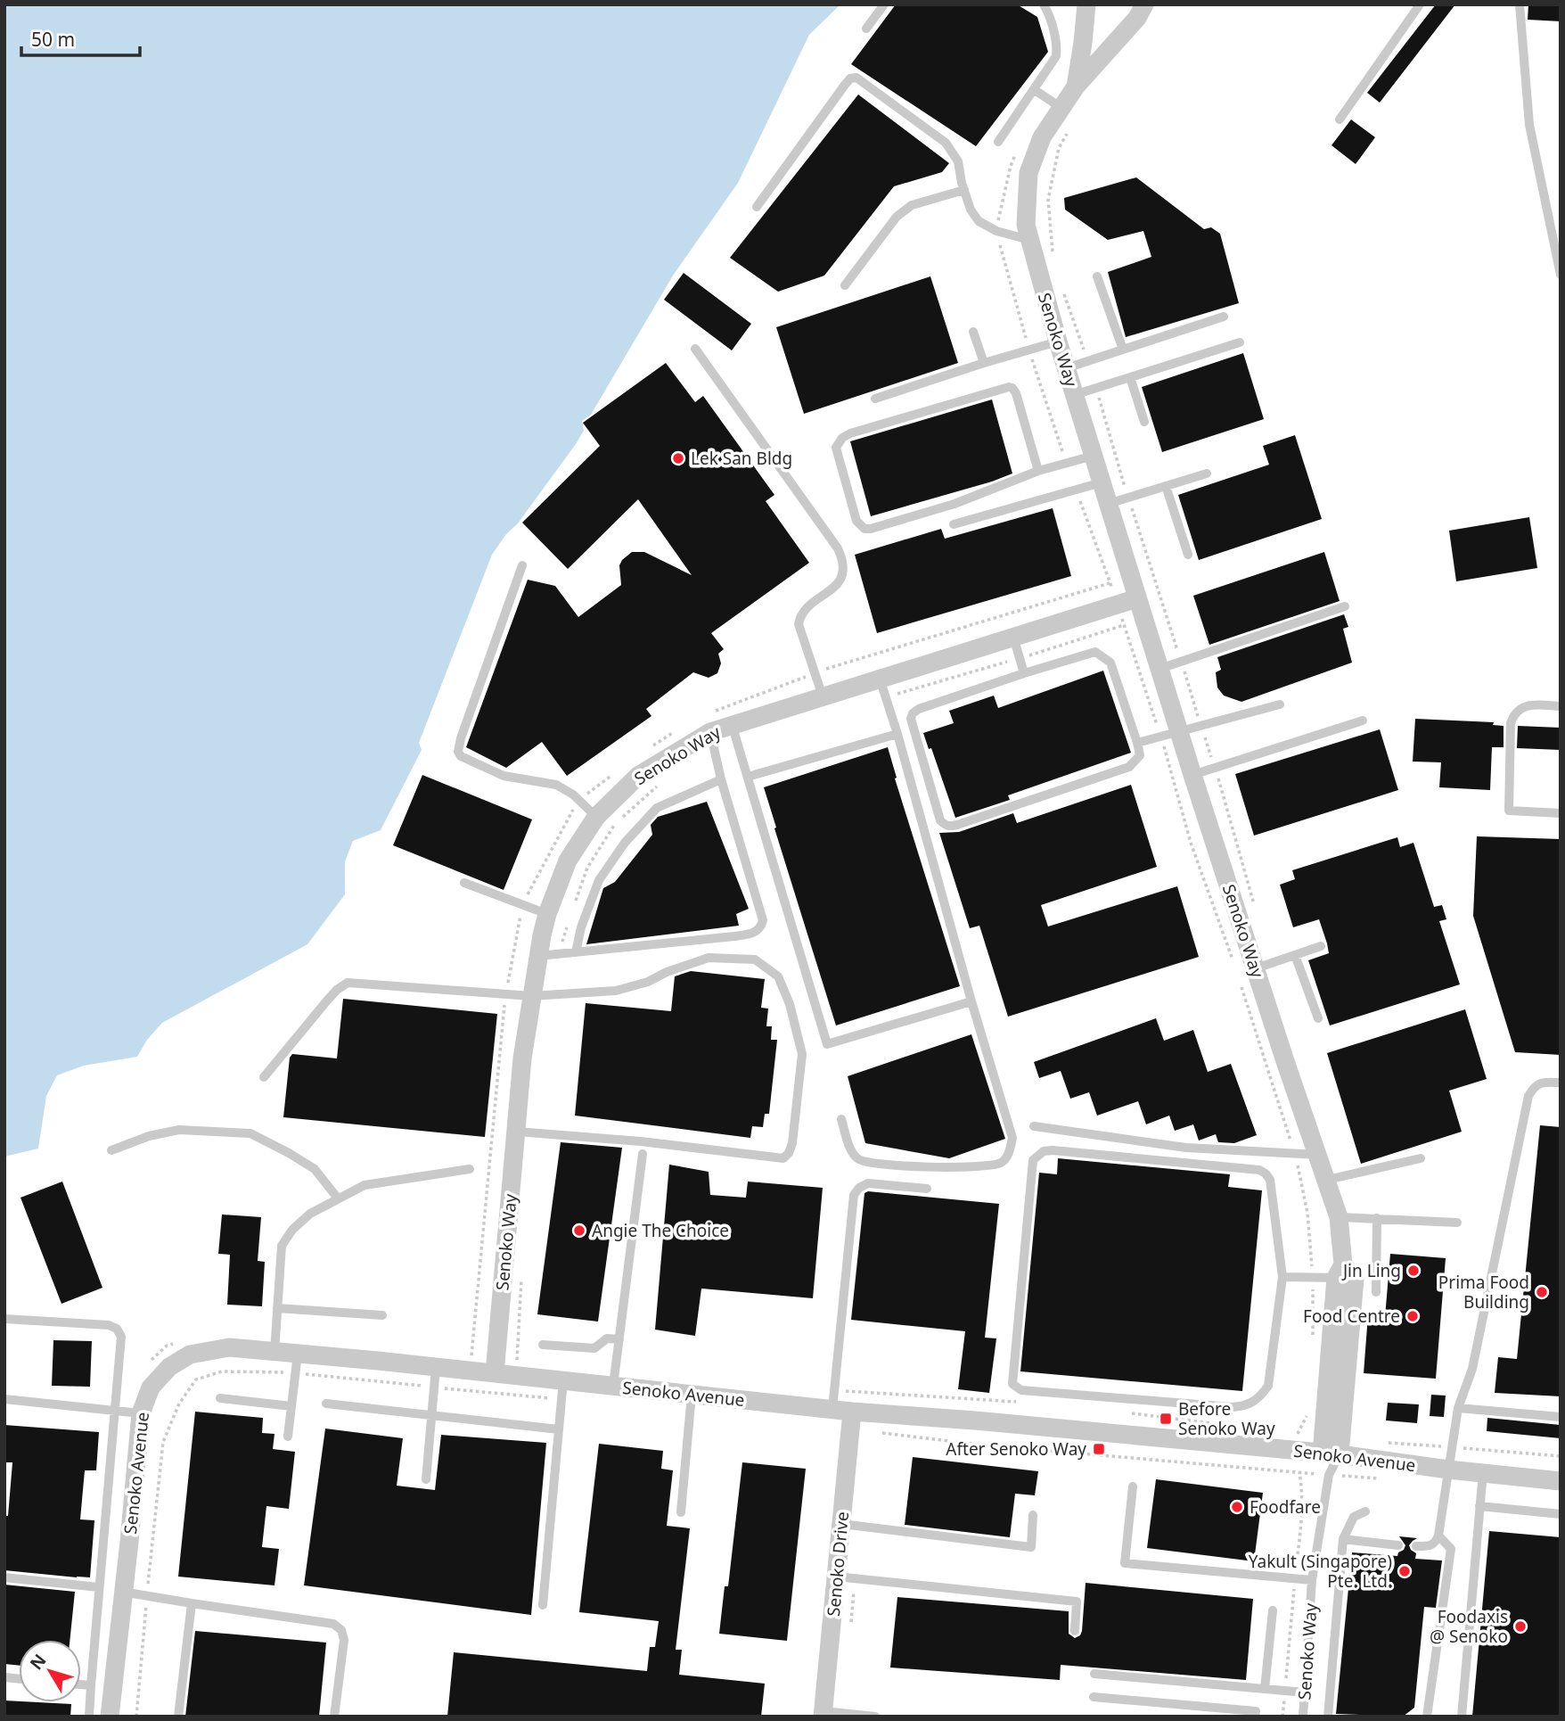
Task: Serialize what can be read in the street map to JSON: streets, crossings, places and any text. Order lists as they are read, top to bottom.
{
  "streets": {
    "street": ["Senoko Way", "Senoko Avenue", "Senoko Drive"]
  },
  "crossings": [
    ["Senoko Way", "Senoko Avenue"],
    ["Senoko Avenue", "Senoko Drive"]
  ],
  "places": {
    "other": [
      "Lek San Bldg",
      "Angie The Choice",
      "Jin Ling",
      "Prima Food Building",
      "Food Centre",
      "Foodfare",
      "Yakult (Singapore) Pte. Ltd.",
      "Foodaxis @ Senoko"
    ],
    "transit": ["Before Senoko Way", "After Senoko Way"]
  },
  "scale_bar": "50 m",
  "north": "top left"
}
